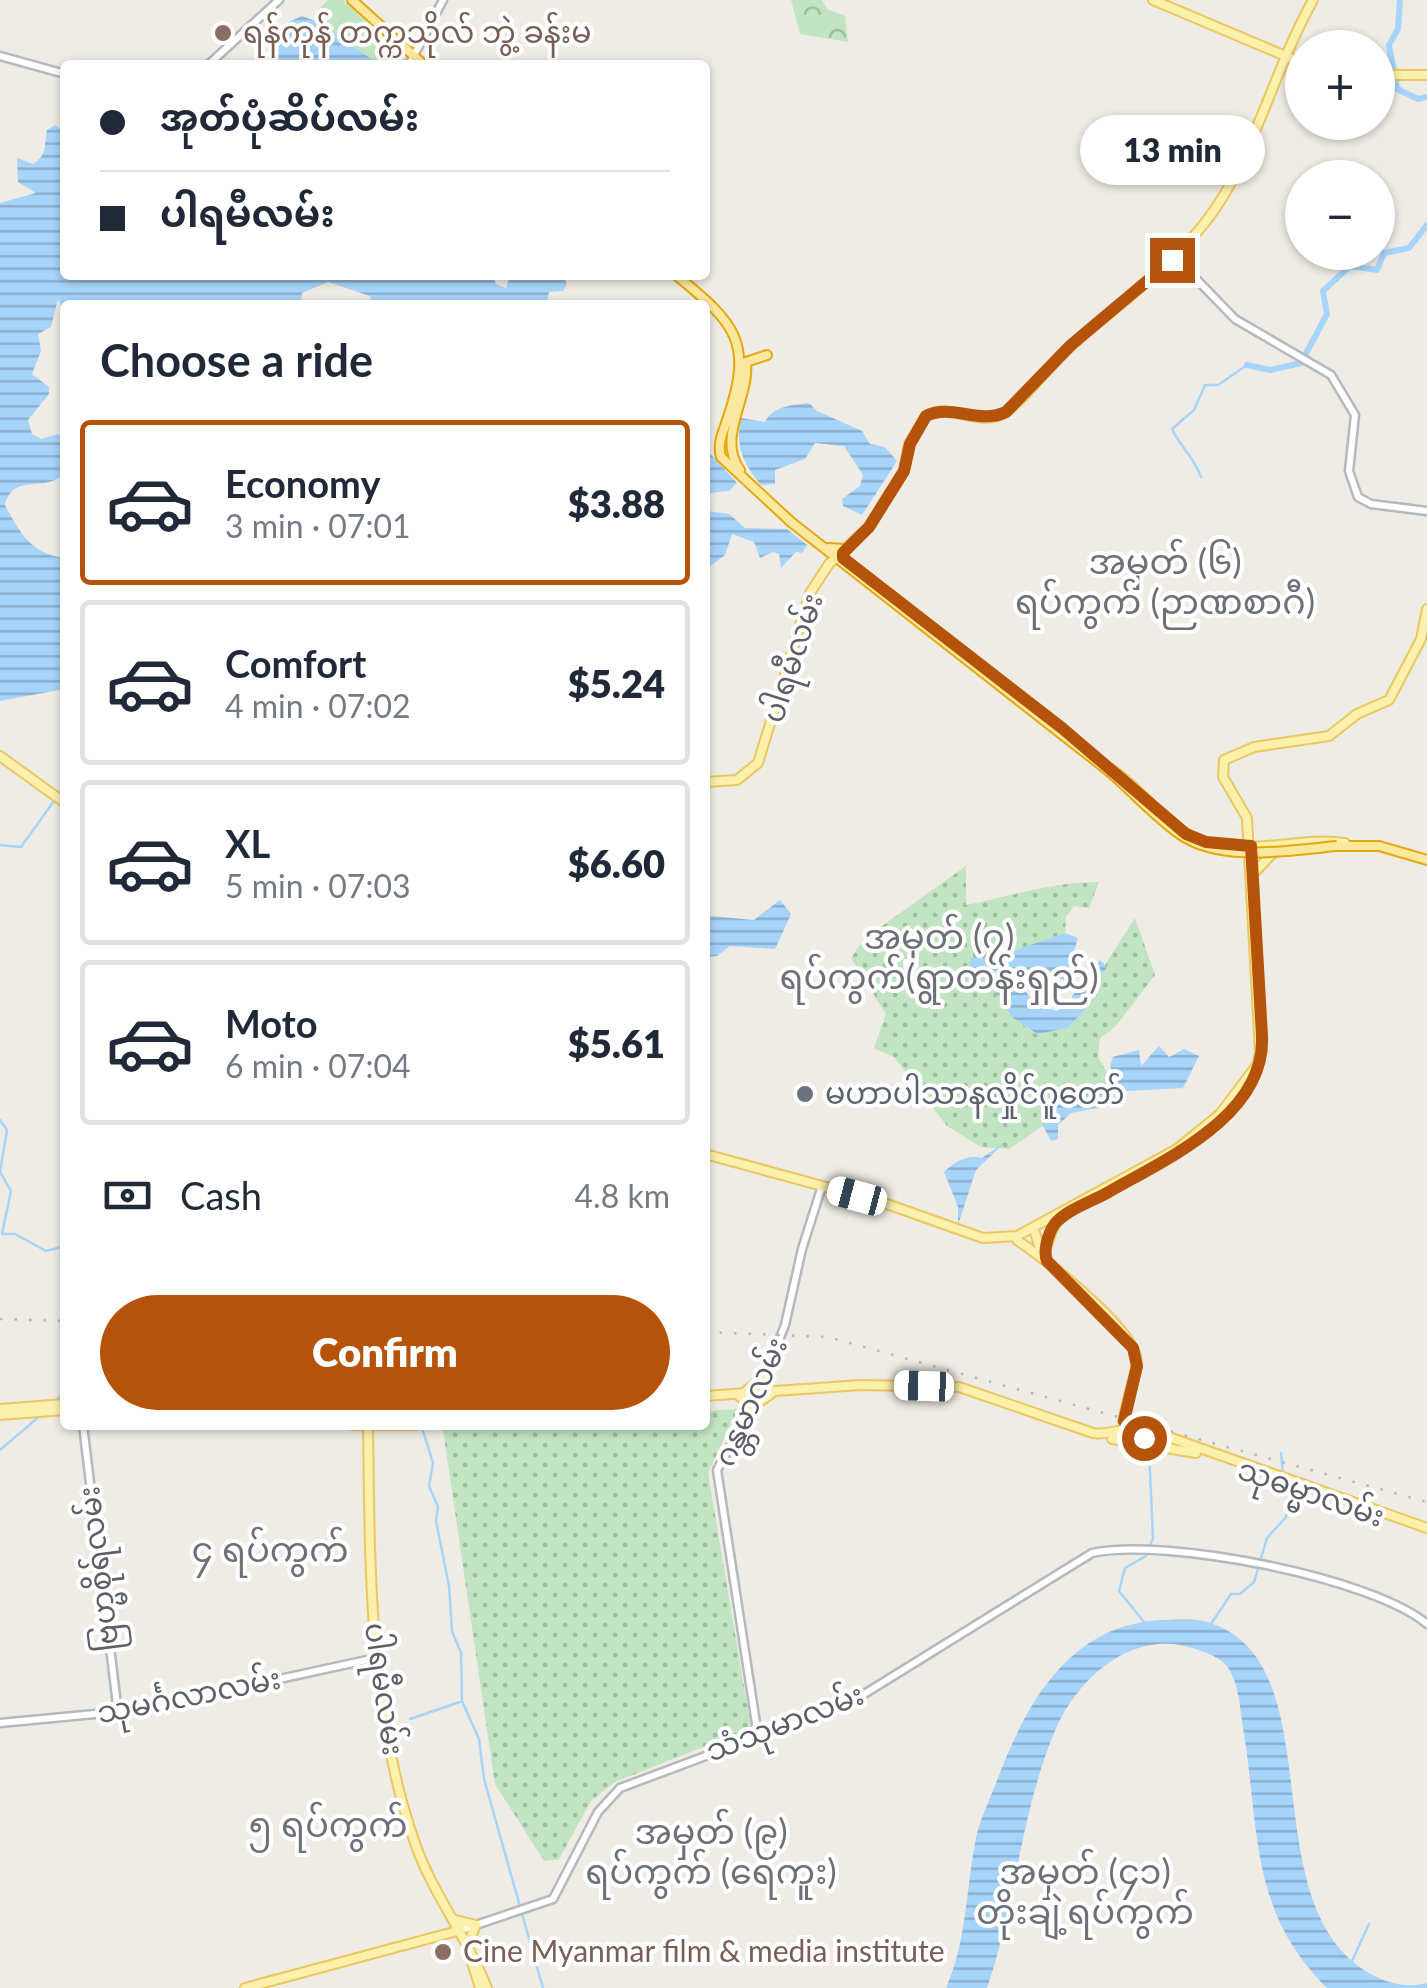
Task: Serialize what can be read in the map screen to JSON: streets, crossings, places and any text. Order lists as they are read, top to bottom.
{
  "streets": {
    "main road": [
      "ပါရမီလမ်း",
      "ဂန္တမာလမ်း",
      "သုဓမ္မာလမ်း",
      "ဗြဟ္မစိုရ်လမ်း",
      "သုမင်္ဂလာလမ်း",
      "သံသုမာလမ်း"
    ]
  },
  "crossings": [
    ["ပါရမီလမ်း", "သုမင်္ဂလာလမ်း"],
    ["ပါရမီလမ်း", "သံသုမာလမ်း"],
    ["ဂန္တမာလမ်း", "သံသုမာလမ်း"],
    ["ဗြဟ္မစိုရ်လမ်း", "သုမင်္ဂလာလမ်း"]
  ],
  "districts": [
    "အမှတ် (၆) ရပ်ကွက် (ဉာဏစာဂီ)",
    "အမှတ် (၇) ရပ်ကွက်(ရွာတန်းရှည်)",
    "၄ ရပ်ကွက်",
    "၅ ရပ်ကွက်",
    "အမှတ် (၉) ရပ်ကွက် (ရေကူး)",
    "အမှတ် (၄၁) တိုးချဲ့ရပ်ကွက်"
  ],
  "places": ["ရန်ကုန် တက္ကသိုလ် ဘွဲ့ ခန်းမ", "မဟာပါသာနလှိုင်ဂူတော်", "Cine Myanmar film & media institute"],
  "page": {
    "map_buttons": ["+", "−"],
    "banner": ["အုတ်ပုံဆိပ်လမ်း", "ပါရမီလမ်း"],
    "bubble": "13 min",
    "heading": "Choose a ride",
    "list": [
      {
        "name": "Economy",
        "note": "3 min · 07:01",
        "value": "$3.88"
      },
      {
        "name": "Comfort",
        "note": "4 min · 07:02",
        "value": "$5.24"
      },
      {
        "name": "XL",
        "note": "5 min · 07:03",
        "value": "$6.60"
      },
      {
        "name": "Moto",
        "note": "6 min · 07:04",
        "value": "$5.61"
      }
    ],
    "pay": ["Cash", "4.8 km"],
    "buttons": "Confirm"
  }
}
